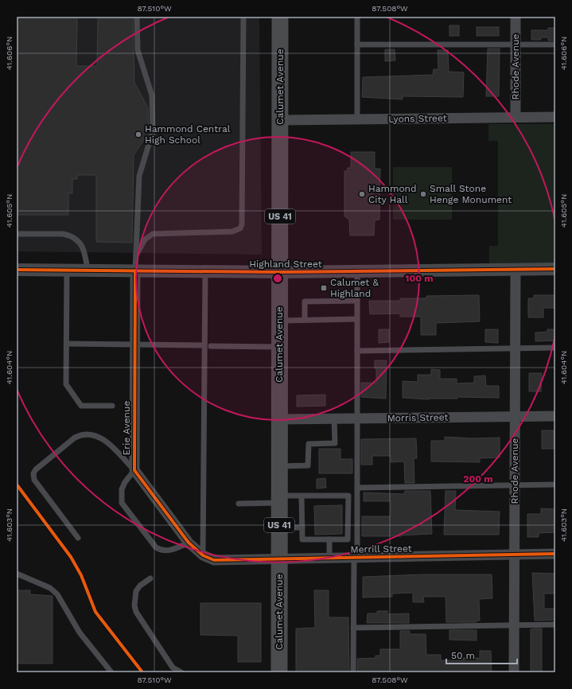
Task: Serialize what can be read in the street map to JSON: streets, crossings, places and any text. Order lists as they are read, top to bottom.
{
  "streets": {
    "main road": ["Calumet Avenue", "US 41"],
    "street": [
      "Rhode Avenue",
      "Lyons Street",
      "Highland Street",
      "Morris Street",
      "Erie Avenue",
      "Merrill Street"
    ]
  },
  "crossings": [
    ["Rhode Avenue", "Lyons Street"],
    ["Rhode Avenue", "Highland Street"],
    ["Rhode Avenue", "Morris Street"],
    ["Rhode Avenue", "Merrill Street"],
    ["Calumet Avenue", "Lyons Street"],
    ["Calumet Avenue", "Highland Street"],
    ["Calumet Avenue", "Morris Street"],
    ["Calumet Avenue", "Merrill Street"],
    ["Highland Street", "Erie Avenue"]
  ],
  "places": {
    "other": ["Hammond Central High School", "Hammond City Hall", "Small Stone Henge Monument"],
    "transit": ["Calumet & Highland"]
  },
  "scale_bar": "50 m",
  "coordinates": [
    "87.510°W",
    "87.508°W",
    "41.606°N",
    "41.605°N",
    "41.604°N",
    "41.603°N"
  ],
  "rings": ["100 m", "200 m"]
}
